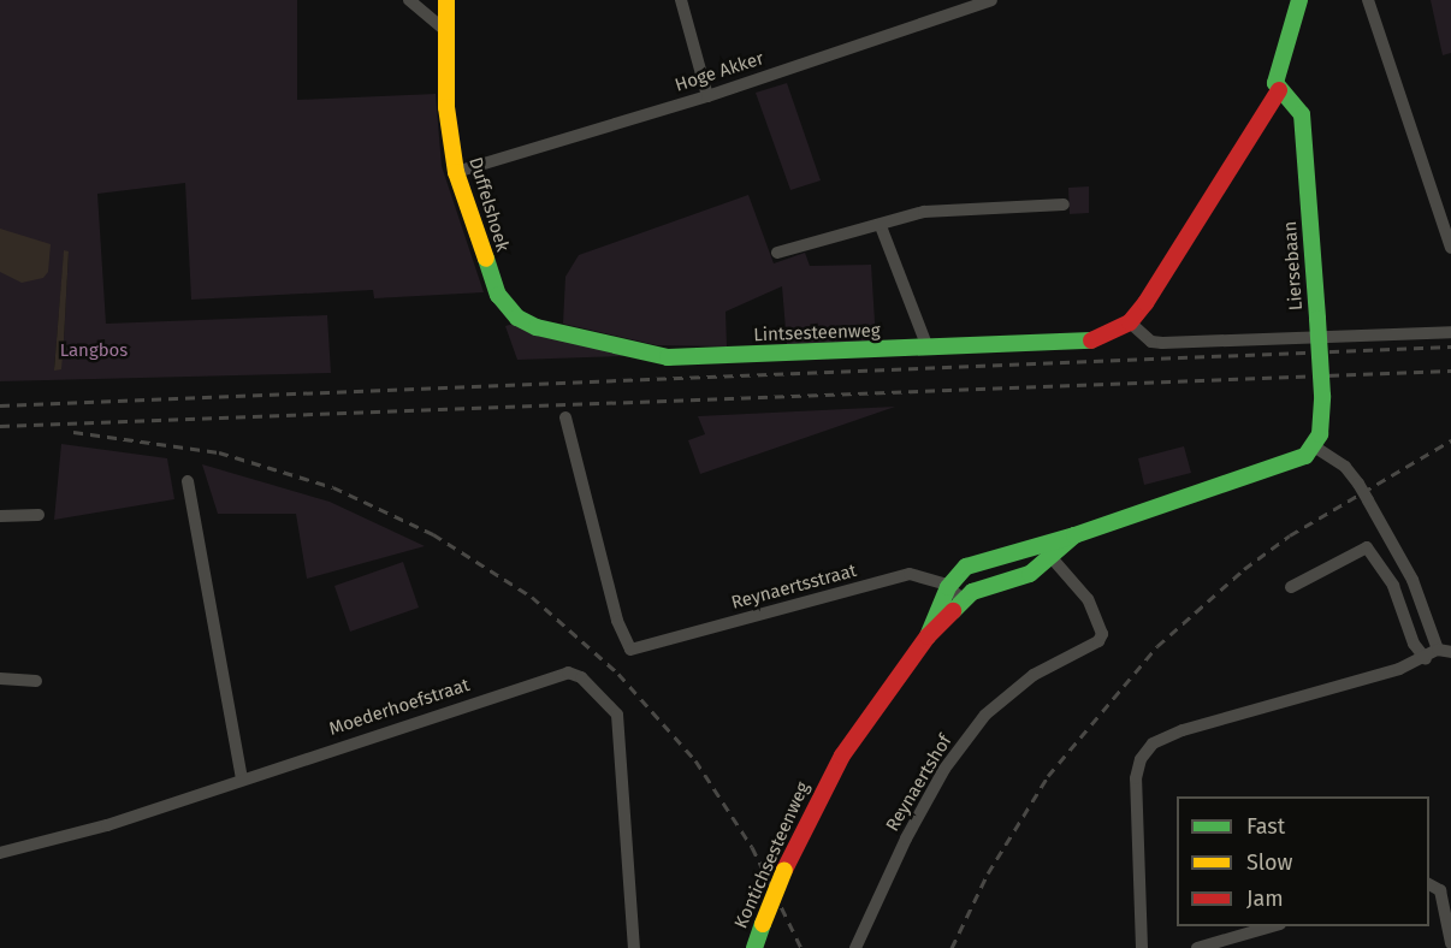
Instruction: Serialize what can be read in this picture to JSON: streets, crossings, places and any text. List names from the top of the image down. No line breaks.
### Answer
{"streets":{"street":["Hoge Akker","Duffelshoek","Liersebaan","Lintsesteenweg","Reynaertsstraat","Moederhoefstraat","Reynaertshof","Kontichsesteenweg"]},"crossings":[["Hoge Akker","Duffelshoek"],["Duffelshoek","Lintsesteenweg"],["Liersebaan","Kontichsesteenweg"],["Reynaertsstraat","Kontichsesteenweg"],["Reynaertshof","Kontichsesteenweg"]],"parks":["Langbos"],"legend":["Fast","Slow","Jam"]}
